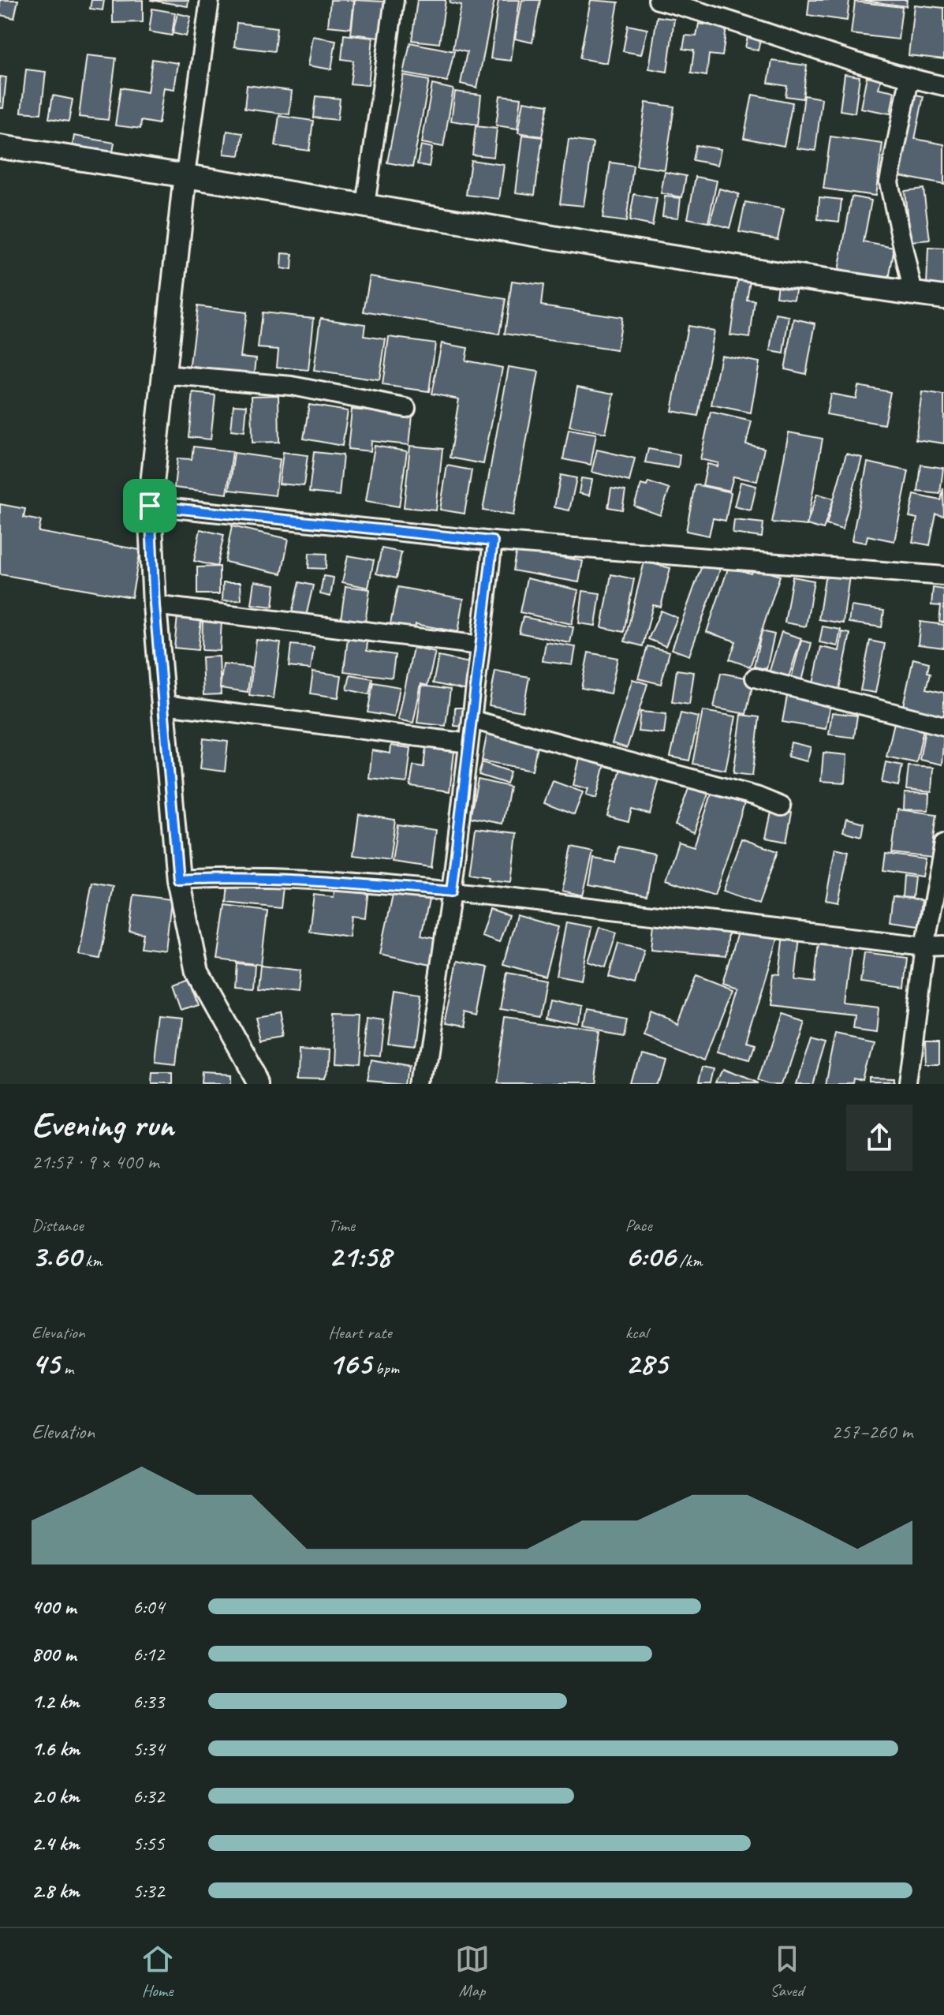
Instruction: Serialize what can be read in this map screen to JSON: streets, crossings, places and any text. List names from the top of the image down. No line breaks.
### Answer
{"page":{"heading":["Evening run","21:57 · 9 × 400 m"],"stats":[["Distance","3.60 km"],["Time","21:58"],["Pace","6:06 /km"],["Elevation","45 m"],["Heart rate","165 bpm"],["kcal","285"]],"chart":["Elevation","257–260 m"],"list":[{"name":"400 m","note":"6:04"},{"name":"800 m","note":"6:12"},{"name":"1.2 km","note":"6:33"},{"name":"1.6 km","note":"5:34"},{"name":"2.0 km","note":"6:32"},{"name":"2.4 km","note":"5:55"},{"name":"2.8 km","note":"5:32"}],"tabs":["Home","Map","Saved"]}}
